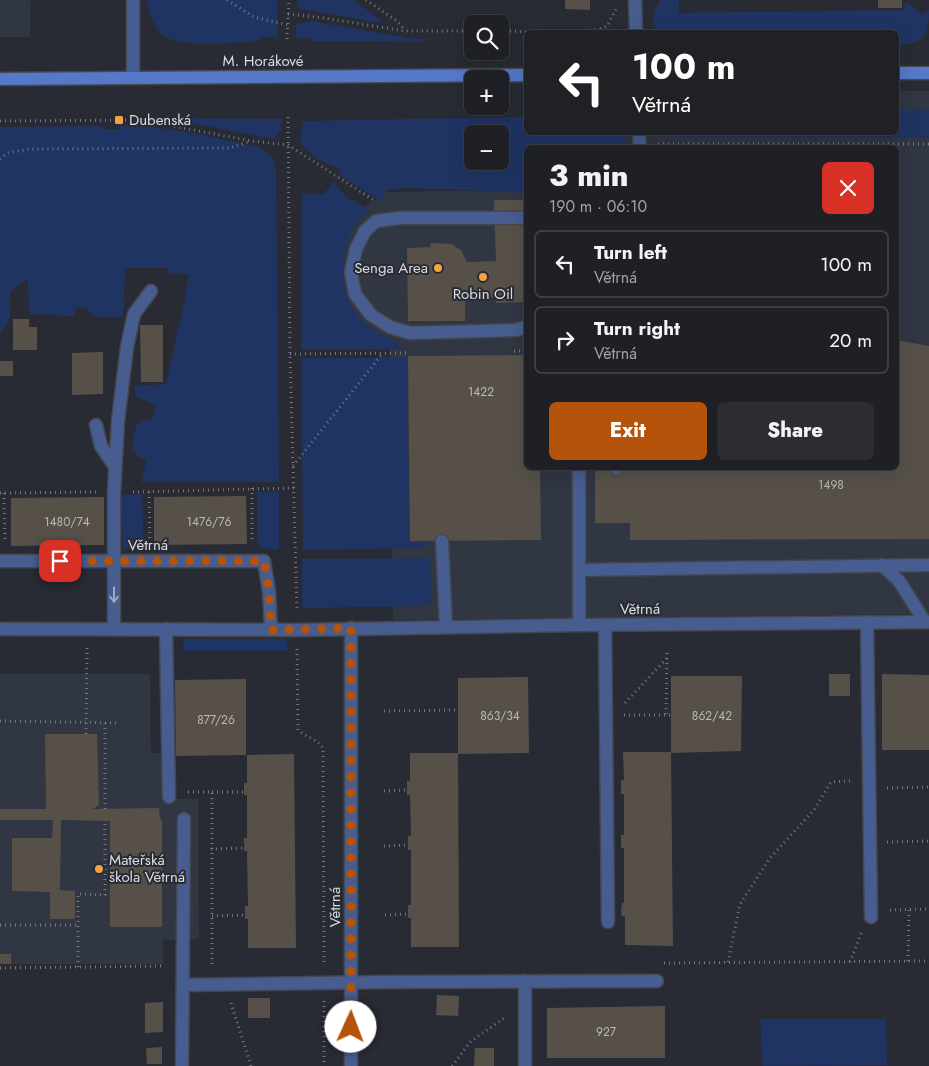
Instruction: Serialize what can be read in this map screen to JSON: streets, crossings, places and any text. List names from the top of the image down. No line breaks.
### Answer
{"streets":{"street":["M. Horákové","Větrná"]},"places":{"transit":["Dubenská"],"other":["Senga Area","Robin Oil","Mateřská škola Větrná"]},"house_numbers":["1422","1498","1480/74","1476/76","863/34","862/42","877/26","927"],"page":{"map_buttons":["+","−"],"turn":["100 m","Větrná"],"heading":["3 min","190 m · 06:10"],"list":[{"name":"Turn left","note":"Větrná","value":"100 m"},{"name":"Turn right","note":"Větrná","value":"20 m"}],"buttons":["Exit","Share"]}}
